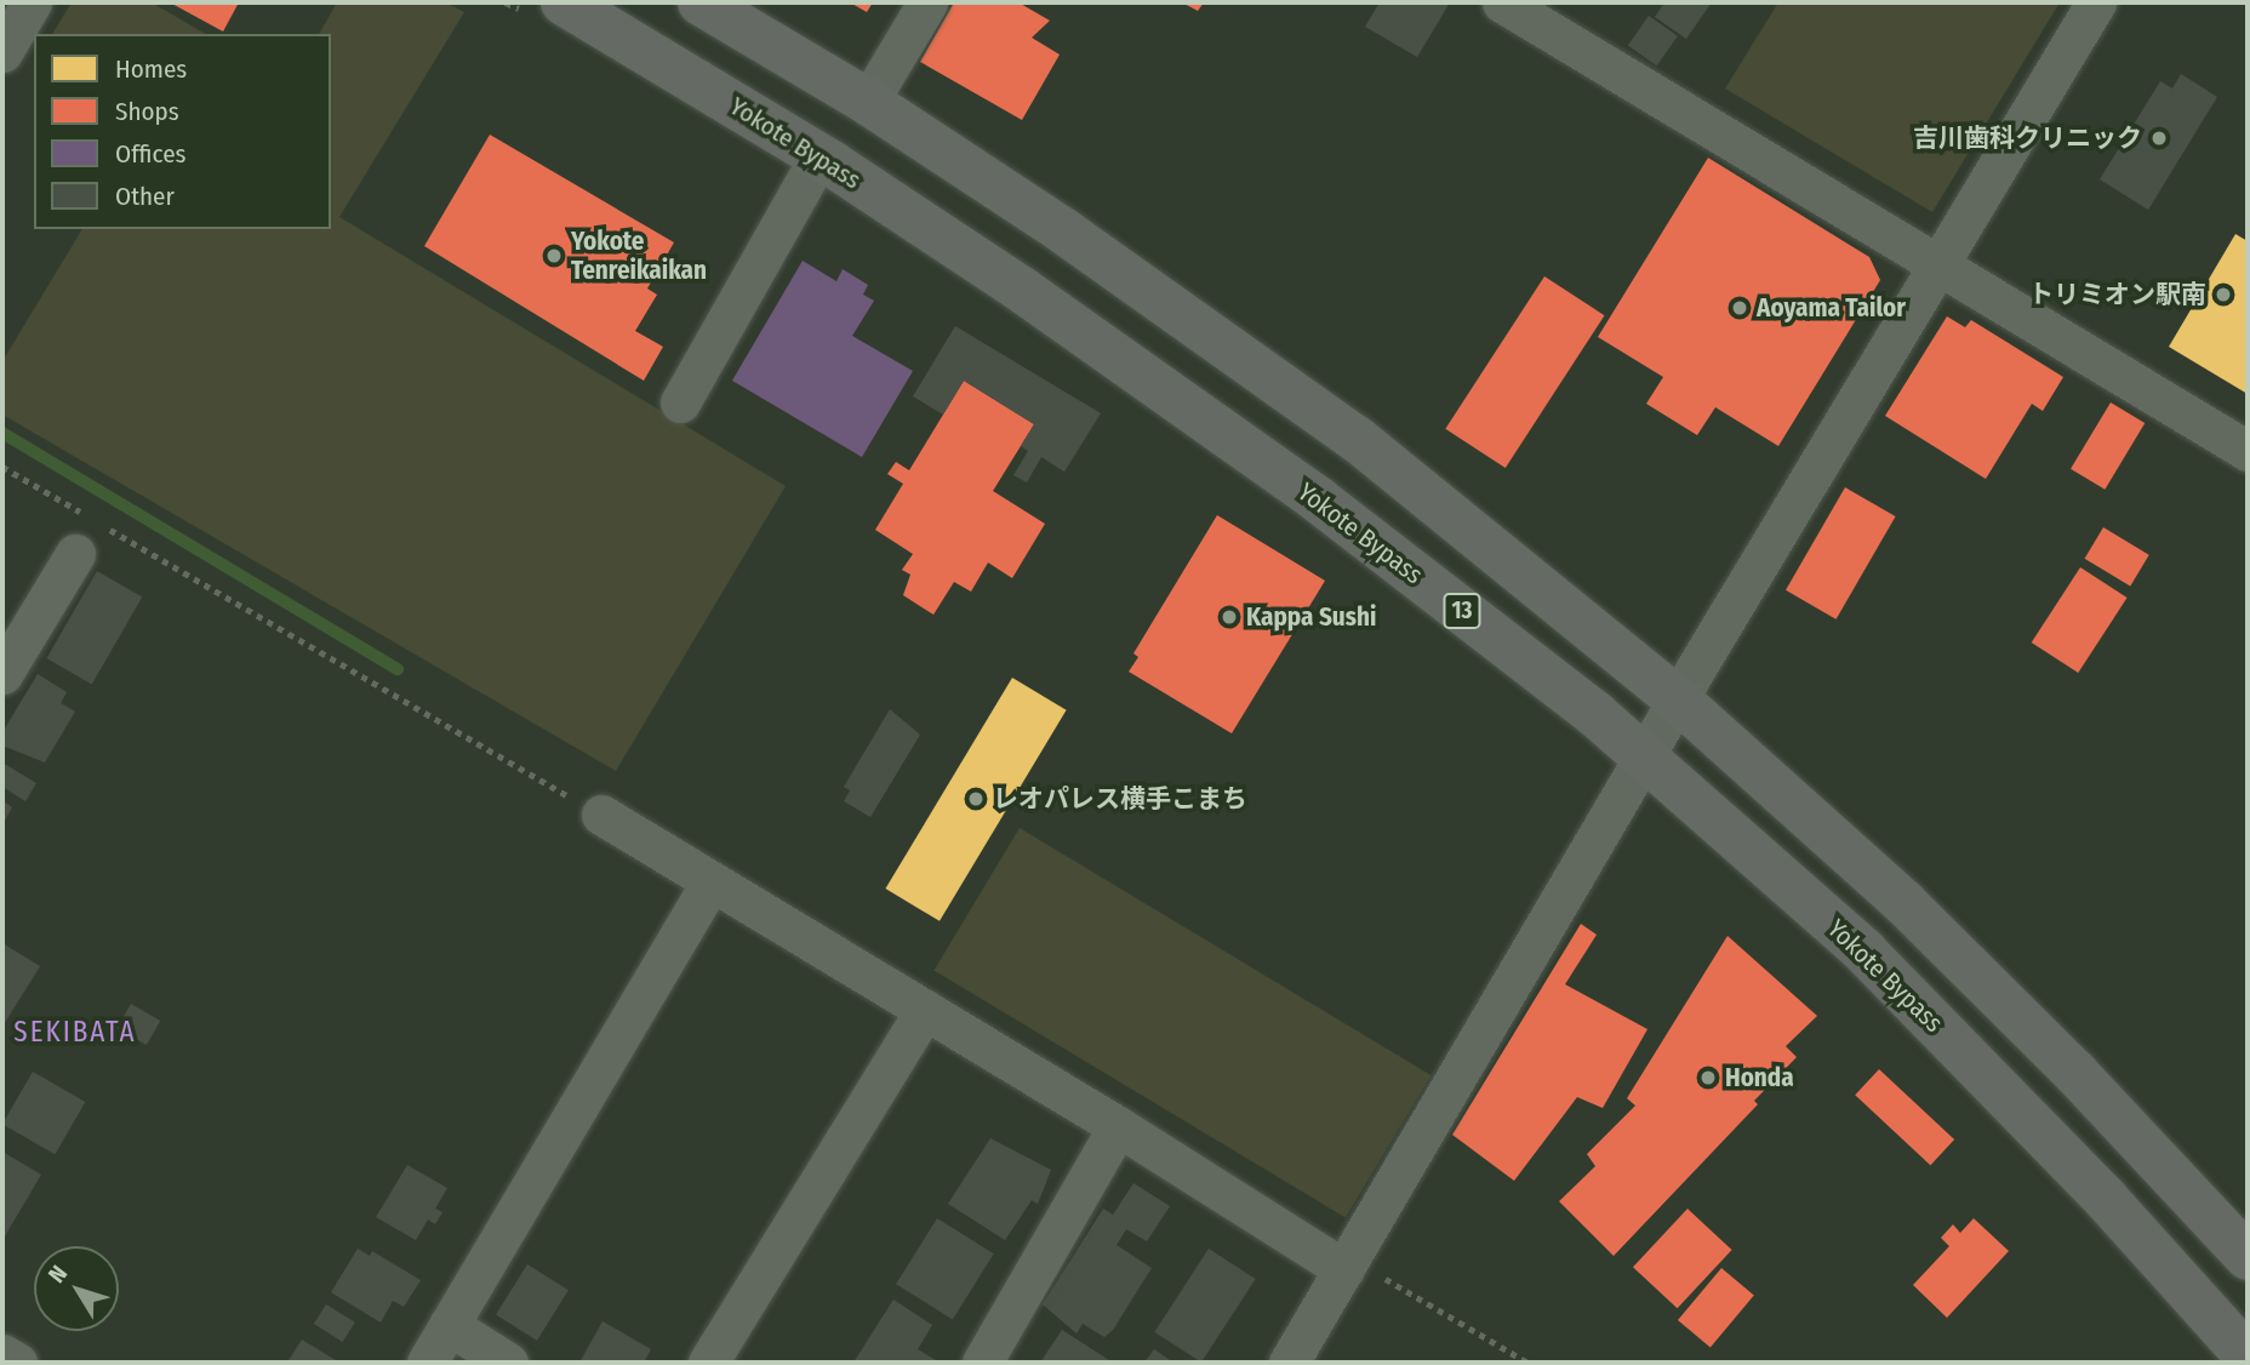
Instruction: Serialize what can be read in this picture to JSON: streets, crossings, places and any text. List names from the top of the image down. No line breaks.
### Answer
{"streets":{"highway":["Yokote Bypass","13"]},"districts":["SEKIBATA"],"places":["吉川歯科クリニック","Yokote Tenreikaikan","トリミオン駅南","Aoyama Tailor","Kappa Sushi","レオパレス横手こまち","Honda"],"legend":["Homes","Shops","Offices","Other"],"north":"top left"}
